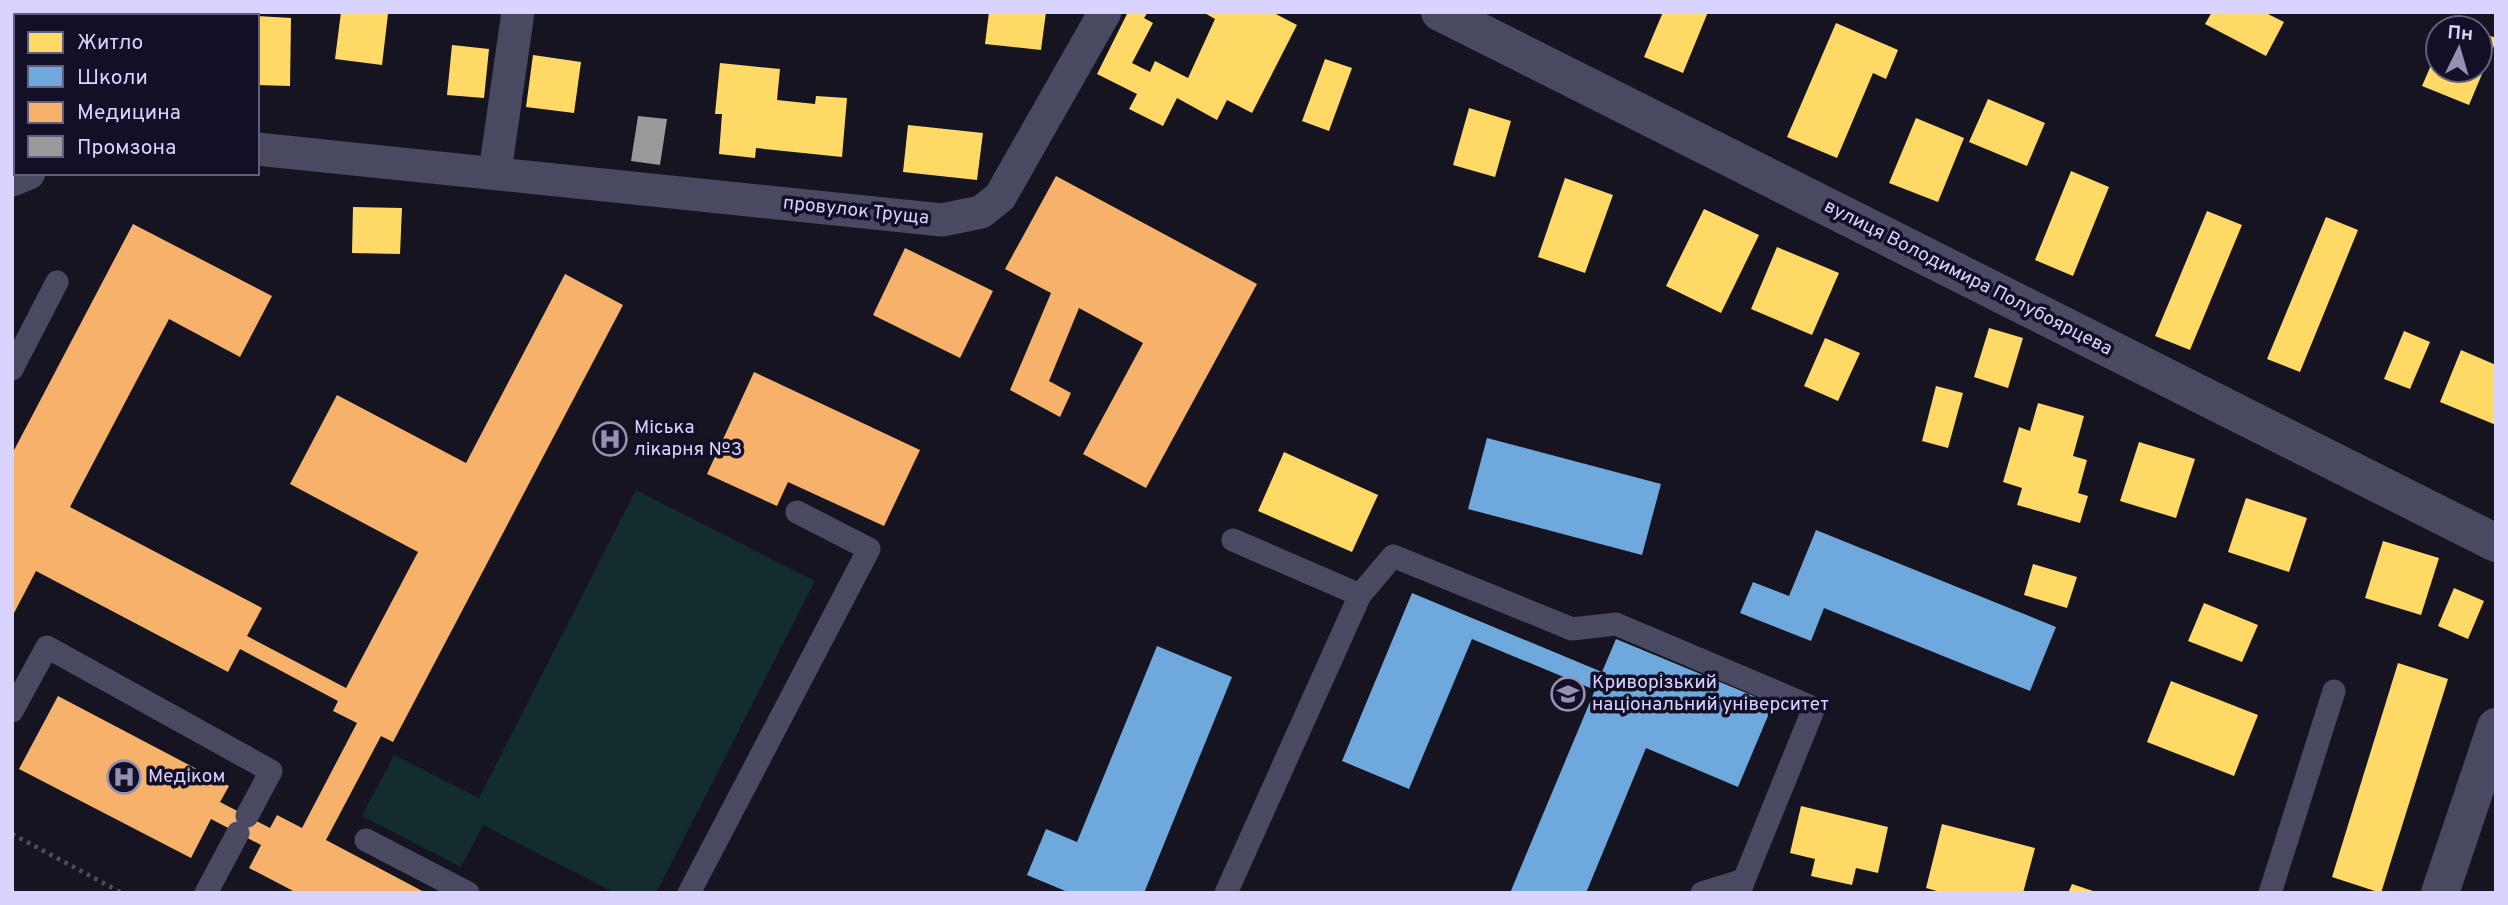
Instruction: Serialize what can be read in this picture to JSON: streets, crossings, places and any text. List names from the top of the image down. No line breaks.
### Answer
{"streets":{"street":["провулок Труща","вулиця Володимира Полубоярцева"]},"places":{"hospital":["Міська лікарня №3","Медіком"],"school or university":["Криворізький національний університет"]},"legend":["Житло","Школи","Медицина","Промзона"],"north":"top"}
